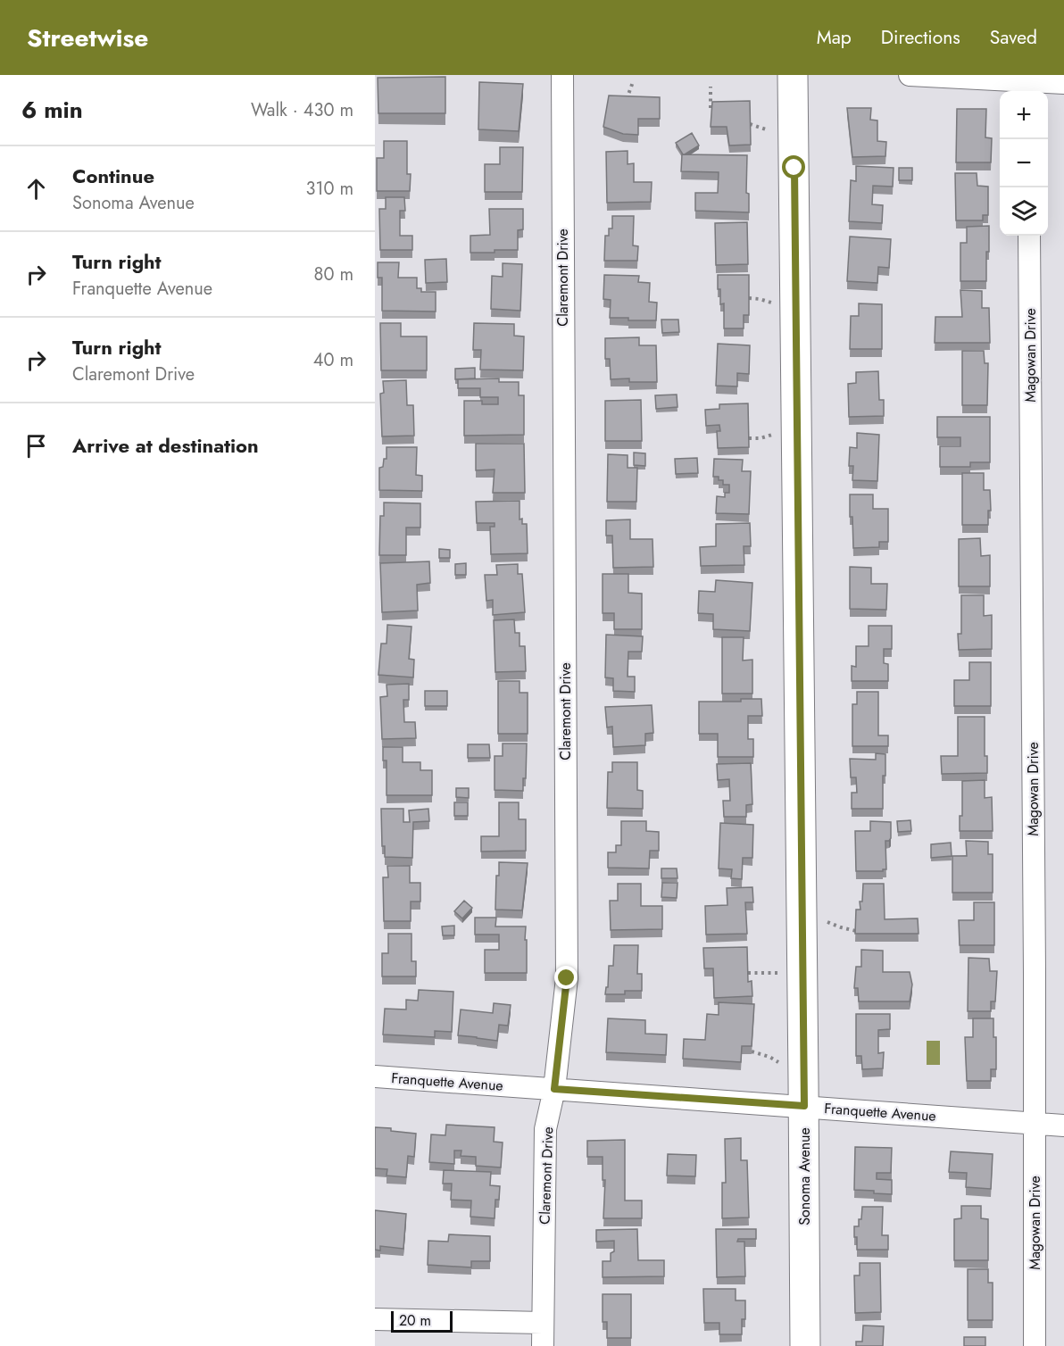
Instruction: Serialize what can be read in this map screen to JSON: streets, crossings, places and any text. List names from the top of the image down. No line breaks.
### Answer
{"streets":{"street":["Claremont Drive","Magowan Drive","Franquette Avenue","Sonoma Avenue"]},"crossings":[["Claremont Drive","Franquette Avenue"],["Magowan Drive","Franquette Avenue"],["Franquette Avenue","Sonoma Avenue"]],"scale_bar":"20 m","page":{"header":"Streetwise","nav":["Map","Directions","Saved"],"heading":["6 min","Walk · 430 m"],"map_buttons":["+","−"],"list":[["Continue","Sonoma Avenue","310 m"],["Turn right","Franquette Avenue","80 m"],["Turn right","Claremont Drive","40 m"],"Arrive at destination"],"scale":"20 m"}}
